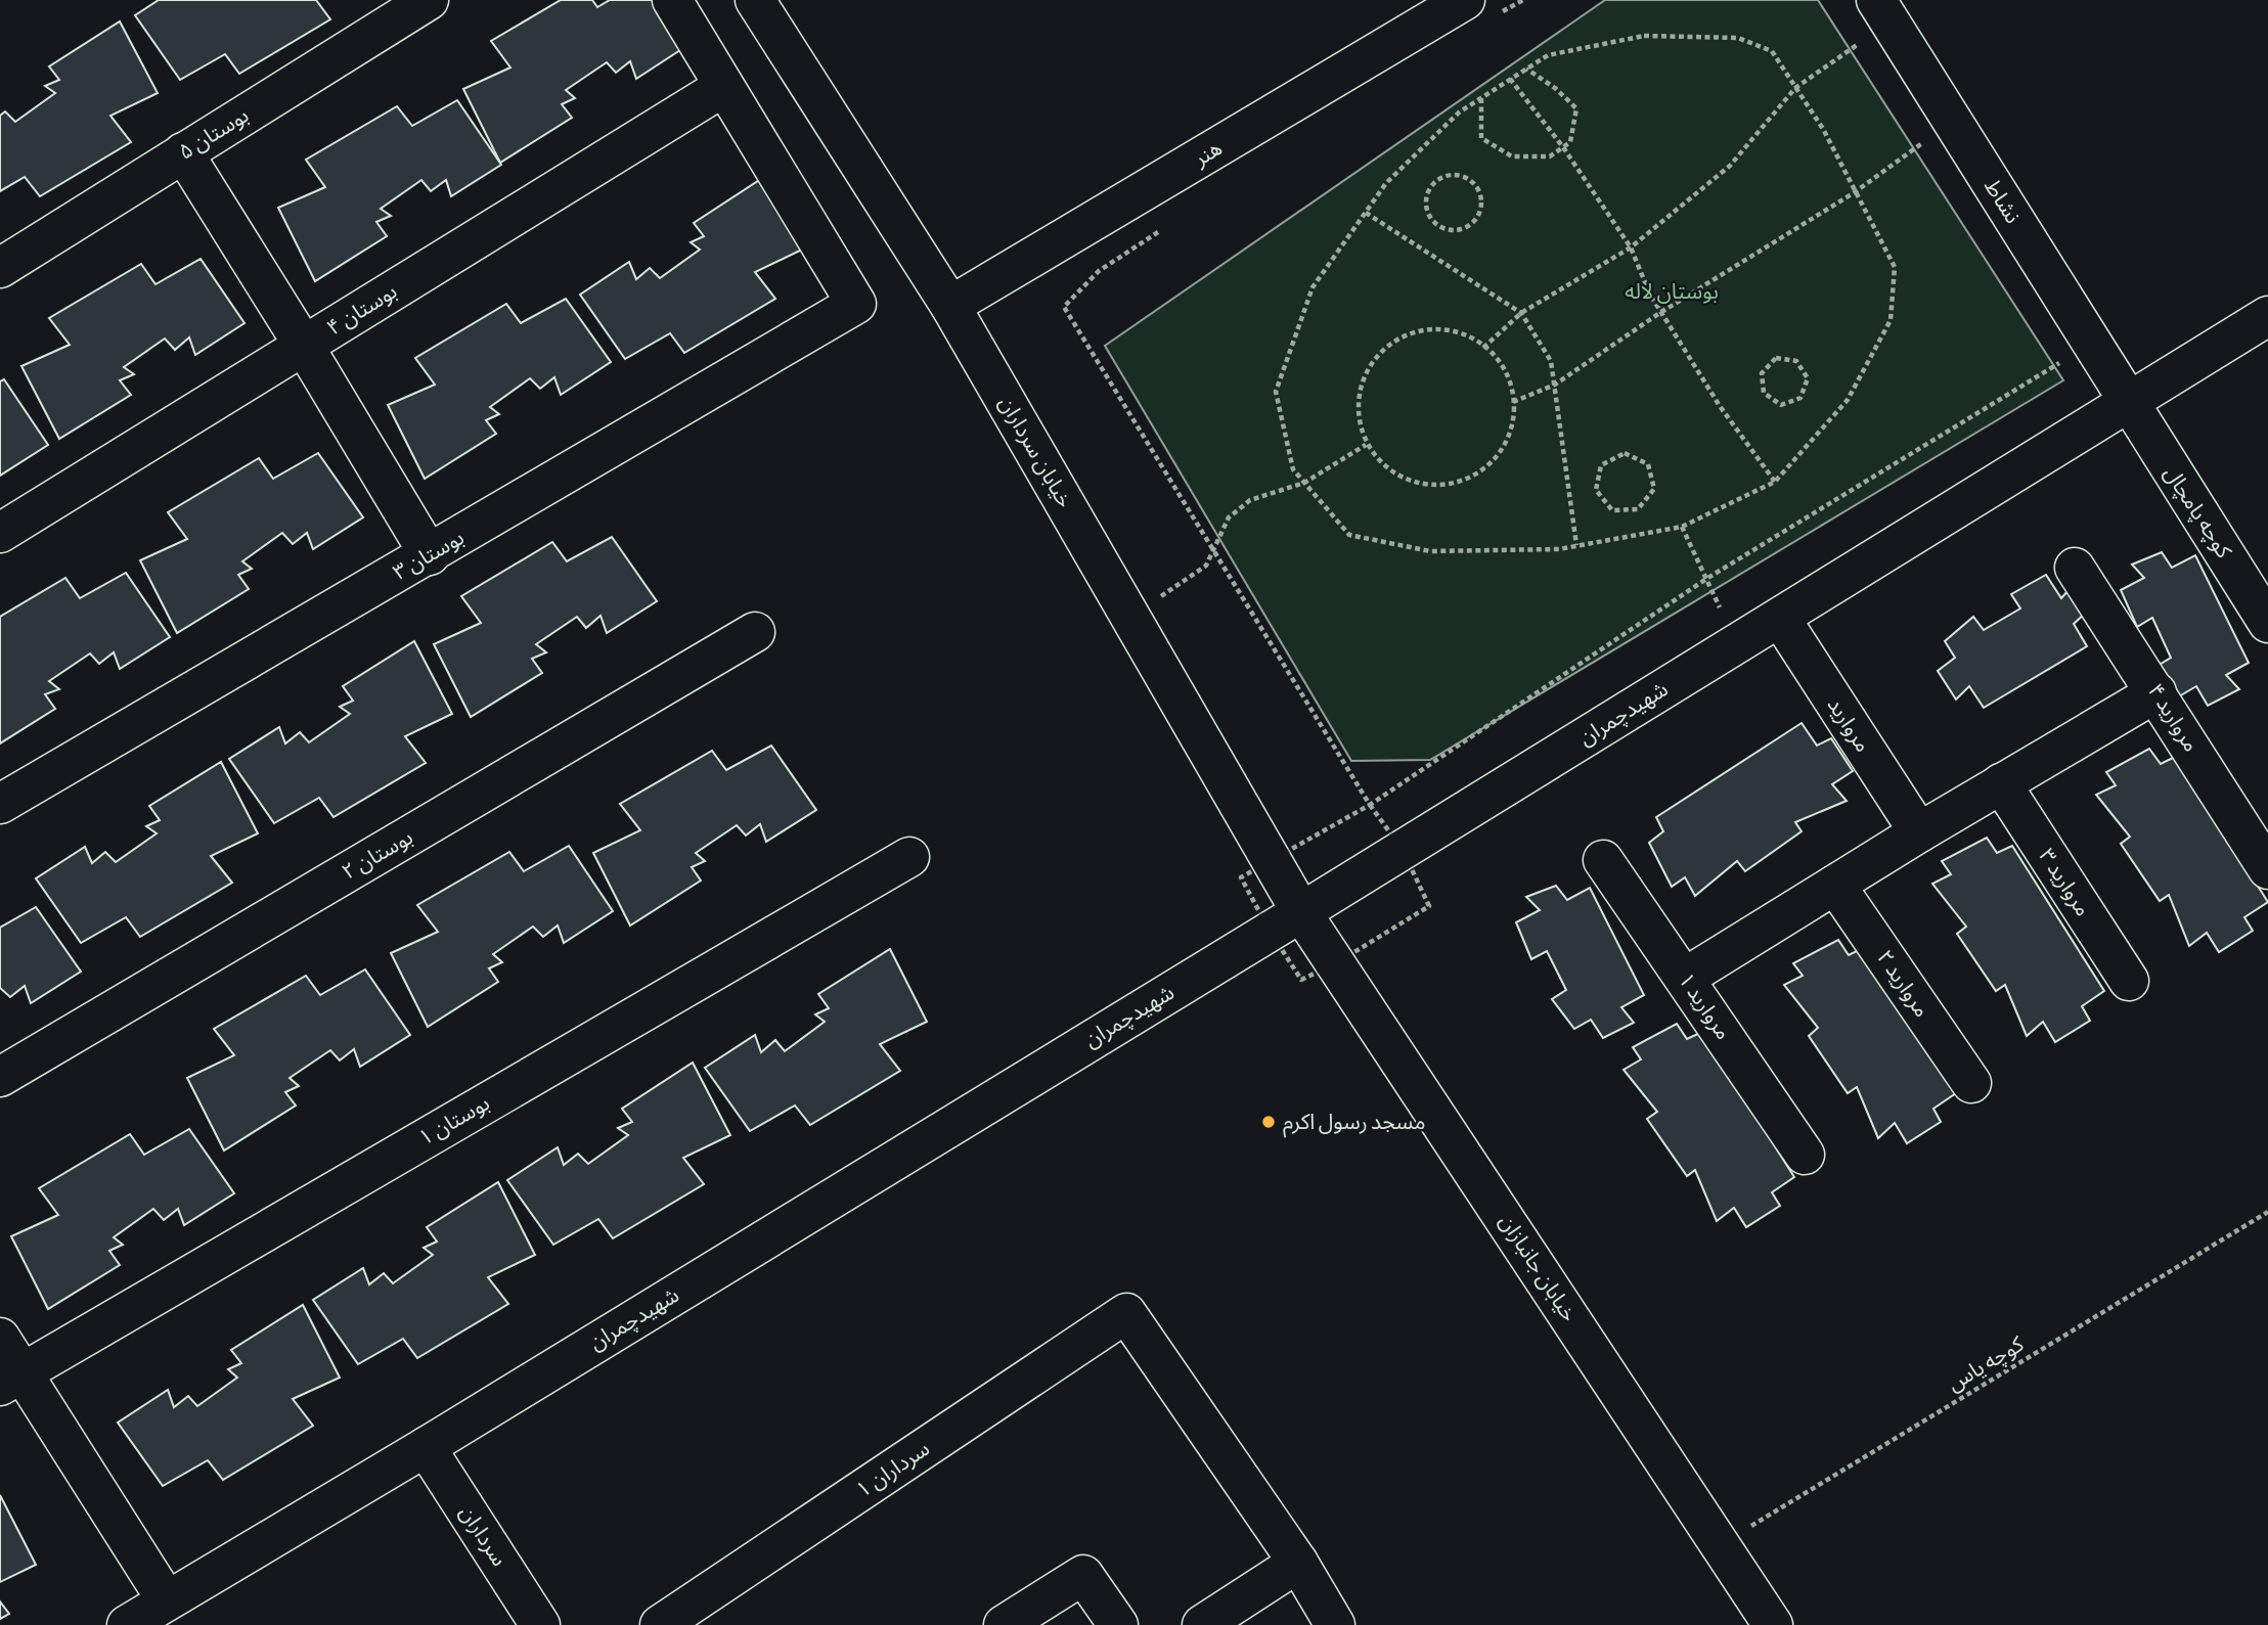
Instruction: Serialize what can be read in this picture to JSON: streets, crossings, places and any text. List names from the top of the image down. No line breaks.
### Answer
{"streets":{"street":["بوستان ۵","هنر","نشاط","بوستان ۴","خیابان سرداران","کوچه پامچال","بوستان ۳","شهیدچمران","مروارید ۴","مروارید","بوستان ۲","مروارید ۳","مروارید ۲","مروارید ۱","بوستان ۱","خیابان جانبازان","سرداران ۱","سرداران"],"path":["کوچه یاس"]},"crossings":[["هنر","خیابان سرداران"],["نشاط","کوچه پامچال"],["نشاط","شهیدچمران"],["بوستان ۴","بوستان ۳"],["خیابان سرداران","شهیدچمران"],["خیابان سرداران","خیابان جانبازان"],["کوچه پامچال","شهیدچمران"],["شهیدچمران","مروارید"],["شهیدچمران","خیابان جانبازان"],["شهیدچمران","سرداران"],["خیابان جانبازان","کوچه یاس"]],"parks":["بوستان لاله"],"places":["مسجد رسول اکرم"]}
